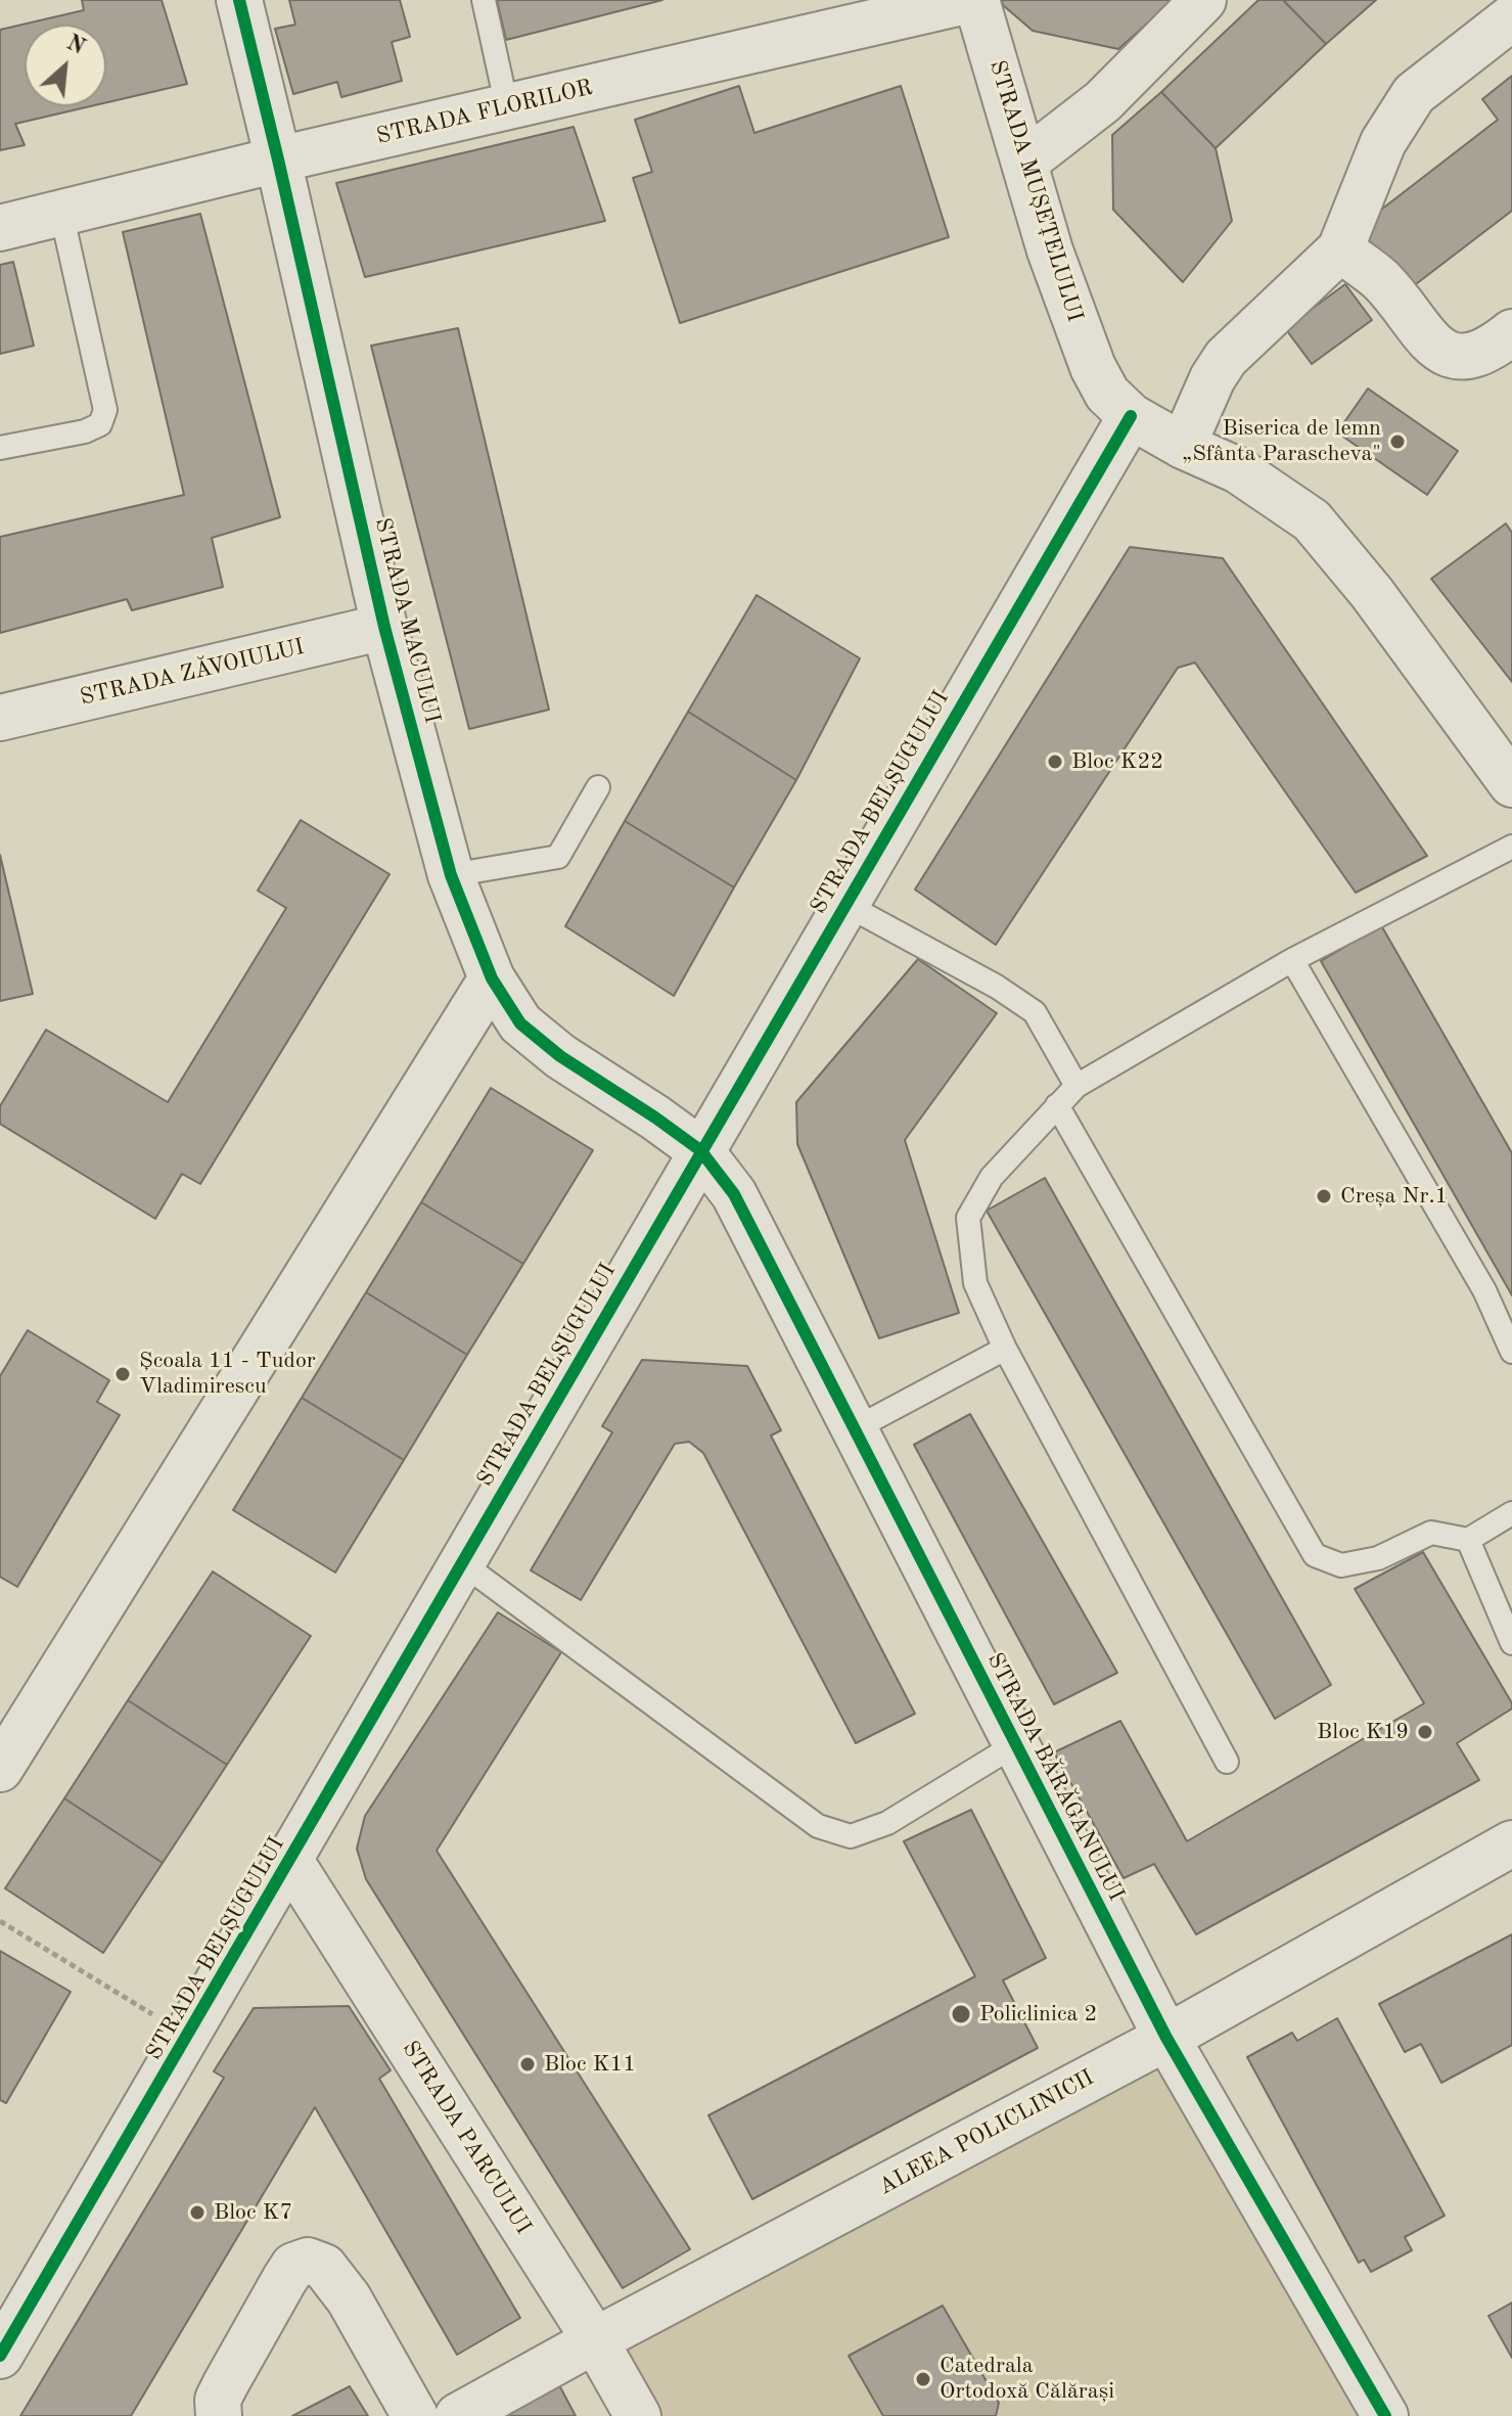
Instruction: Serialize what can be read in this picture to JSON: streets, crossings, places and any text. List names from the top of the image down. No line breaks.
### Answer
{"streets":{"street":["STRADA FLORILOR","STRADA MUȘEȚELULUI","STRADA MACULUI","STRADA ZĂVOIULUI","STRADA BELȘUGULUI","STRADA BĂRĂGANULUI","ALEEA POLICLINICII","STRADA PARCULUI"]},"crossings":[["STRADA FLORILOR","STRADA MUȘEȚELULUI"],["STRADA FLORILOR","STRADA MACULUI"],["STRADA MUȘEȚELULUI","STRADA BELȘUGULUI"],["STRADA MACULUI","STRADA ZĂVOIULUI"],["STRADA MACULUI","STRADA BELȘUGULUI"],["STRADA MACULUI","STRADA BĂRĂGANULUI"],["STRADA BELȘUGULUI","STRADA BĂRĂGANULUI"],["STRADA BELȘUGULUI","STRADA PARCULUI"],["STRADA BĂRĂGANULUI","ALEEA POLICLINICII"],["ALEEA POLICLINICII","STRADA PARCULUI"]],"places":["Biserica de lemn „Sfânta Parascheva\"","Bloc K22","Creșa Nr.1","Școala 11 - Tudor Vladimirescu","Bloc K19","Policlinica 2","Bloc K11","Bloc K7","Catedrala Ortodoxă Călărași"],"north":"top right"}
